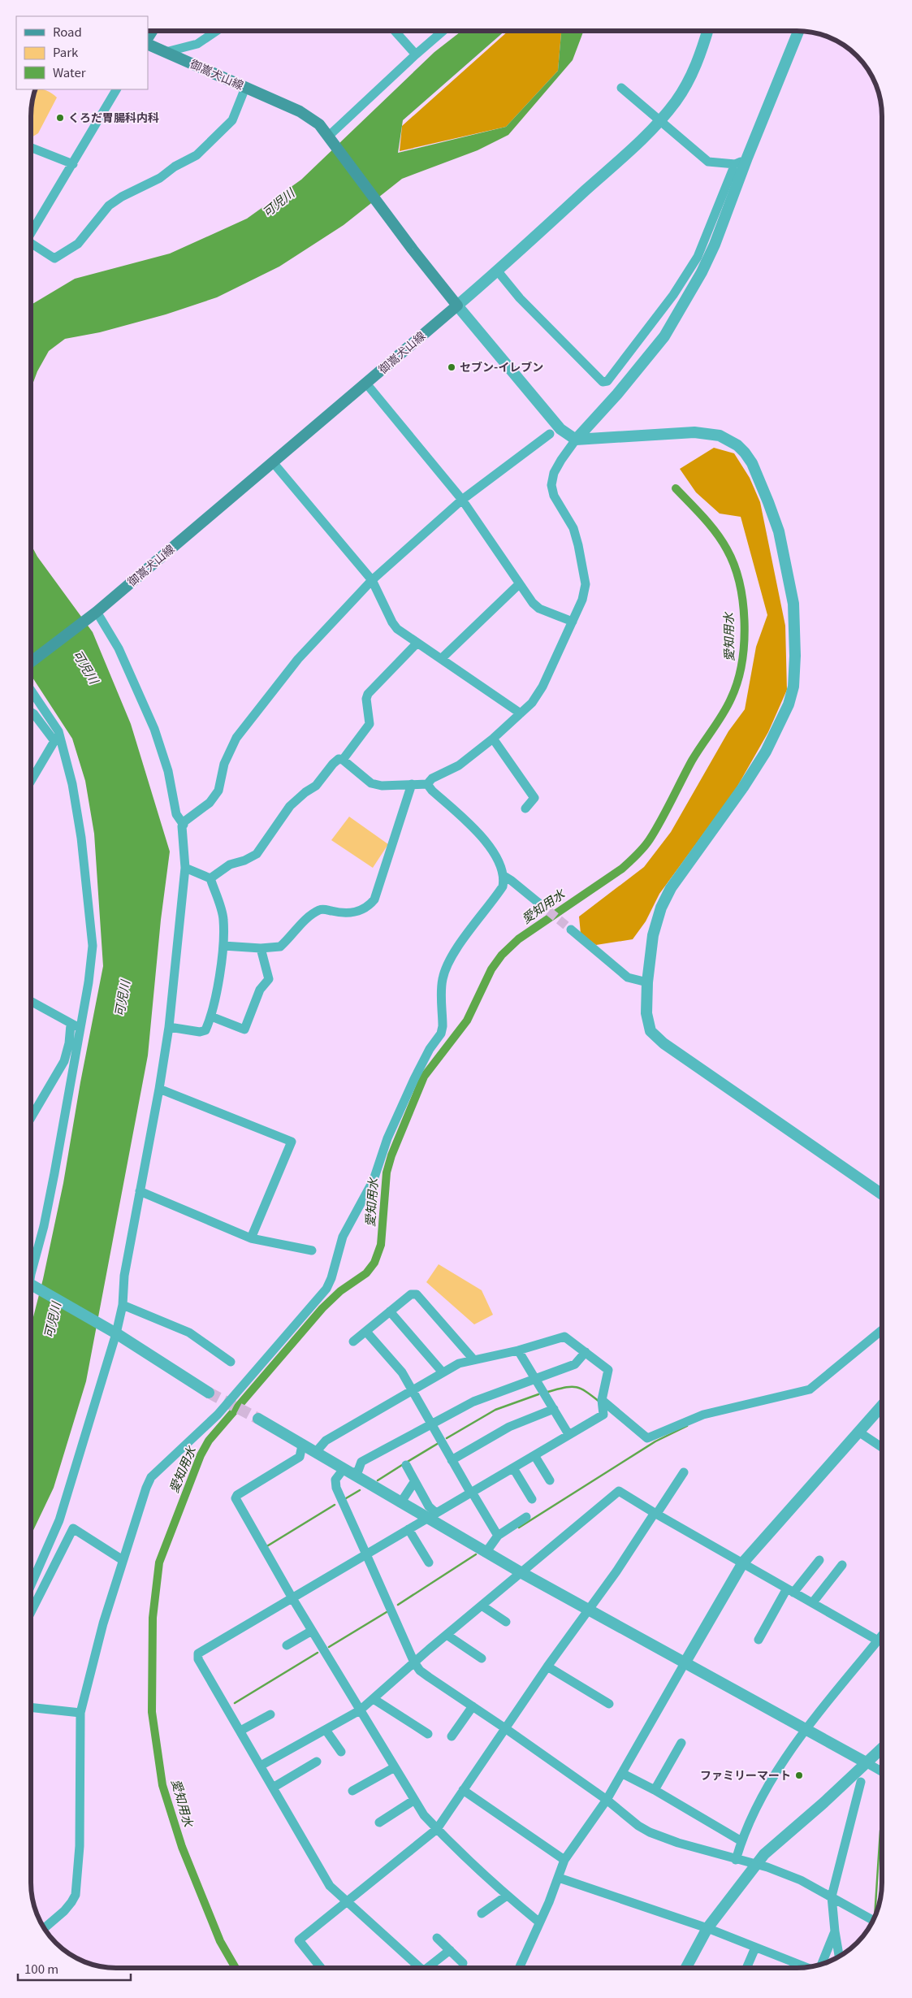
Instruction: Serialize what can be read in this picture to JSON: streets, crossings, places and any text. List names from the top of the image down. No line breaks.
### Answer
{"streets":{"main road":["御嵩犬山線"]},"water":["可児川","愛知用水"],"places":["くろだ胃腸科内科","セブン-イレブン","ファミリーマート"],"legend":["Road","Park","Water"],"scale_bar":"100 m"}
